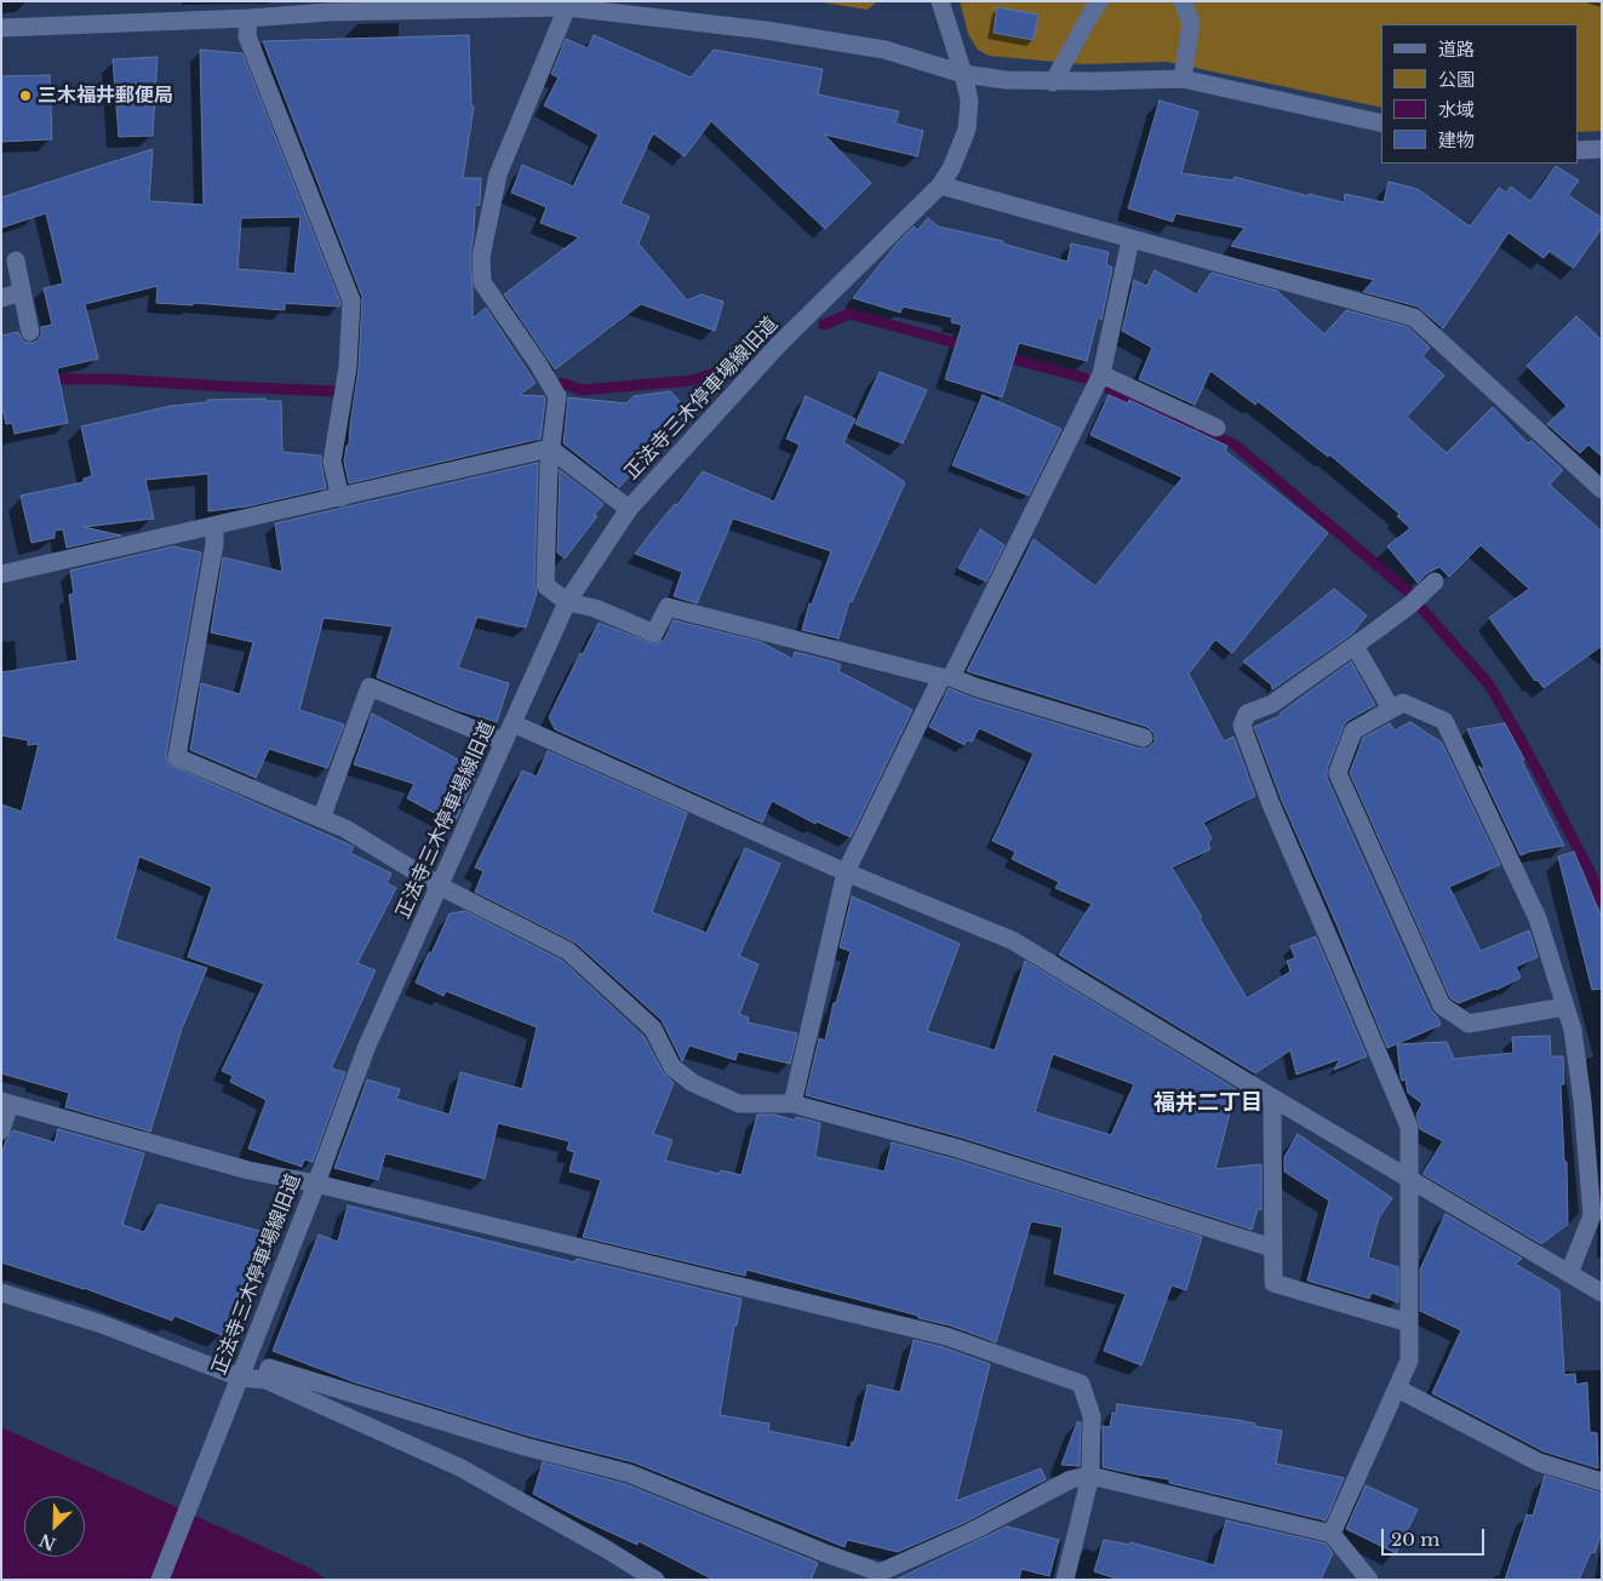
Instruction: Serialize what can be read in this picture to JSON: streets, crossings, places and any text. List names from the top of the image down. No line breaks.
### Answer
{"streets":{"street":["正法寺三木停車場線旧道"]},"districts":["福井二丁目"],"places":["三木福井郵便局"],"legend":["道路","公園","水域","建物"],"scale_bar":"20 m","north":"bottom left"}
